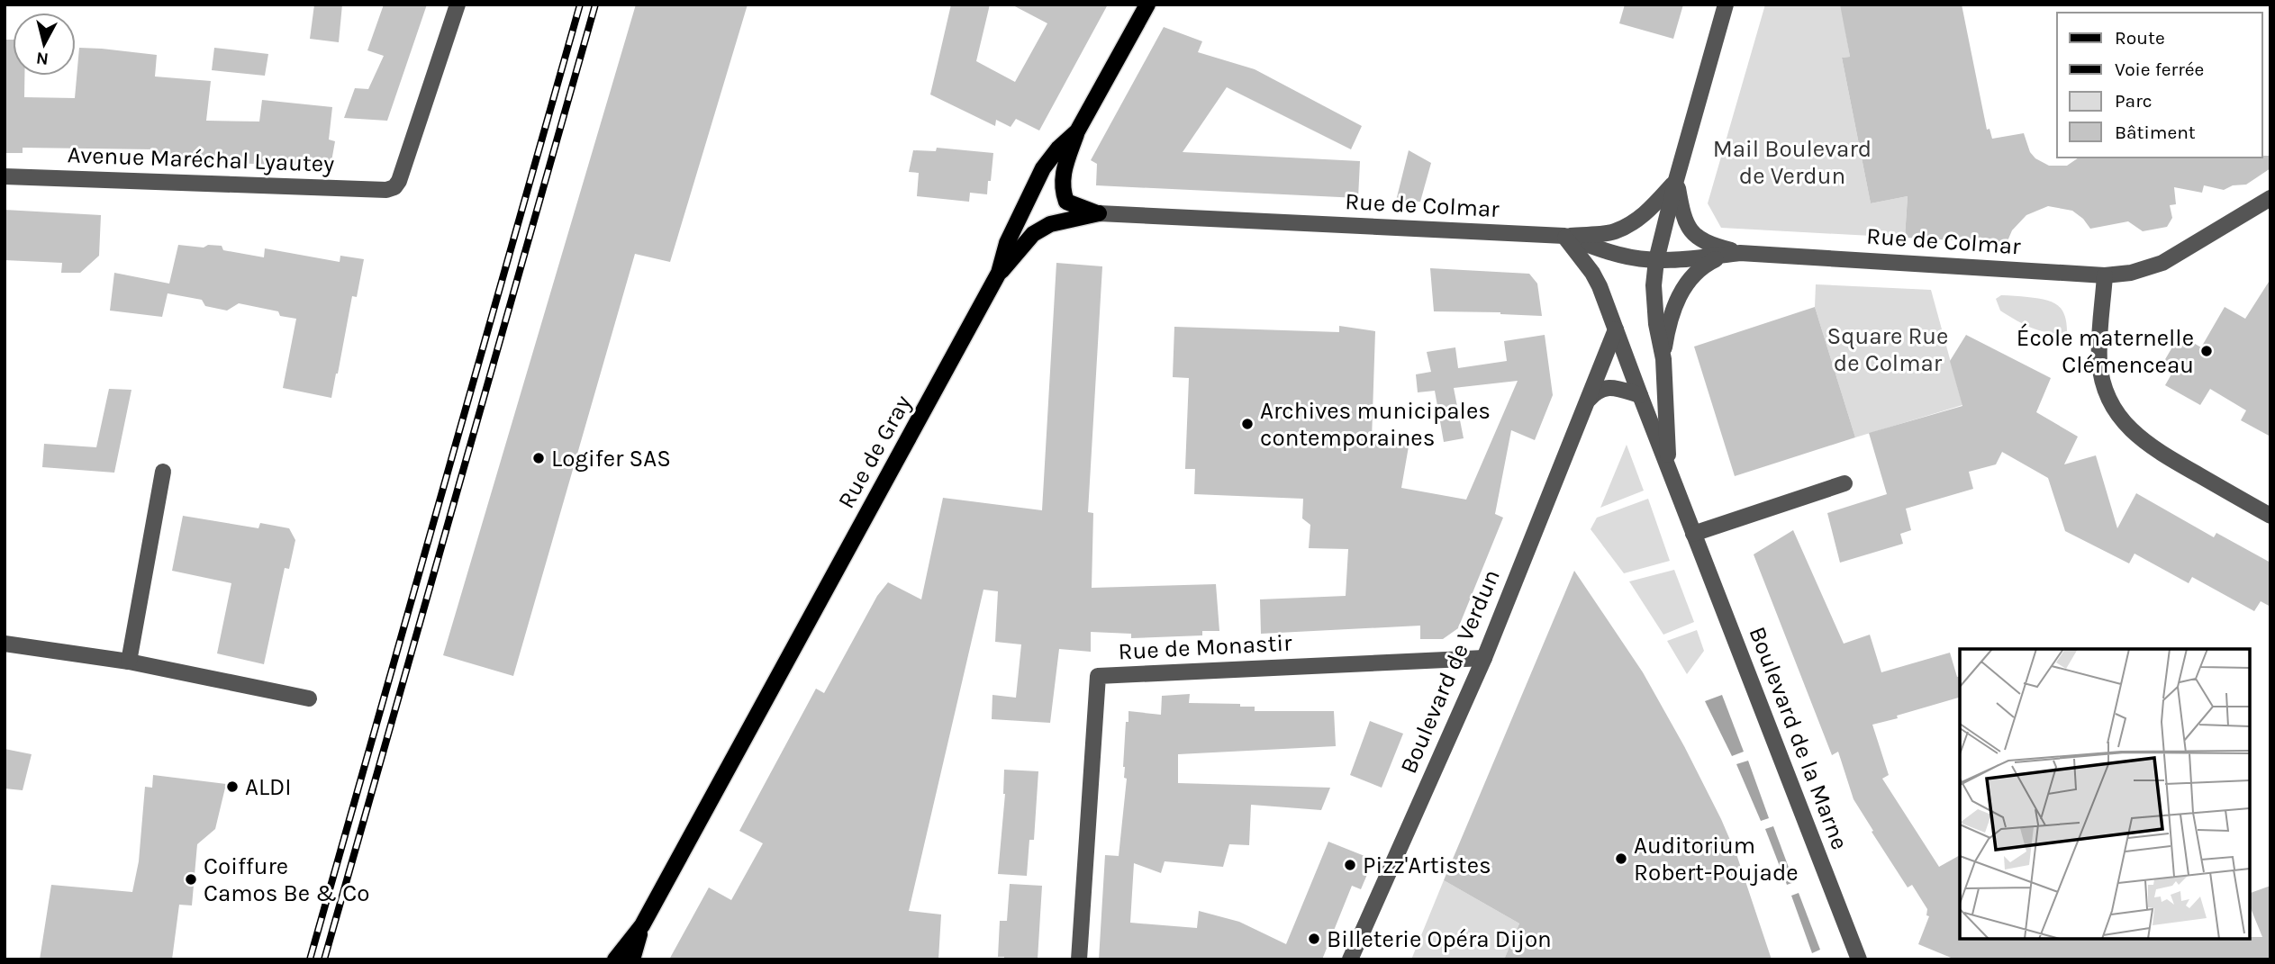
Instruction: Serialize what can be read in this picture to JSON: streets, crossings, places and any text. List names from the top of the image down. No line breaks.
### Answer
{"streets":{"main road":["Rue de Colmar","Rue de Gray"],"street":["Avenue Maréchal Lyautey","Rue de Monastir","Boulevard de Verdun","Boulevard de la Marne"]},"crossings":[["Rue de Colmar","Rue de Gray"],["Rue de Colmar","Boulevard de la Marne"],["Rue de Monastir","Boulevard de Verdun"],["Boulevard de Verdun","Boulevard de la Marne"]],"parks":["Mail Boulevard de Verdun","Square Rue de Colmar"],"places":["École maternelle Clémenceau","Archives municipales contemporaines","Logifer SAS","ALDI","Auditorium Robert-Poujade","Pizz'Artistes","Coiffure Camos Be & Co","Billeterie Opéra Dijon"],"legend":["Route","Voie ferrée","Parc","Bâtiment"],"north":"bottom"}
